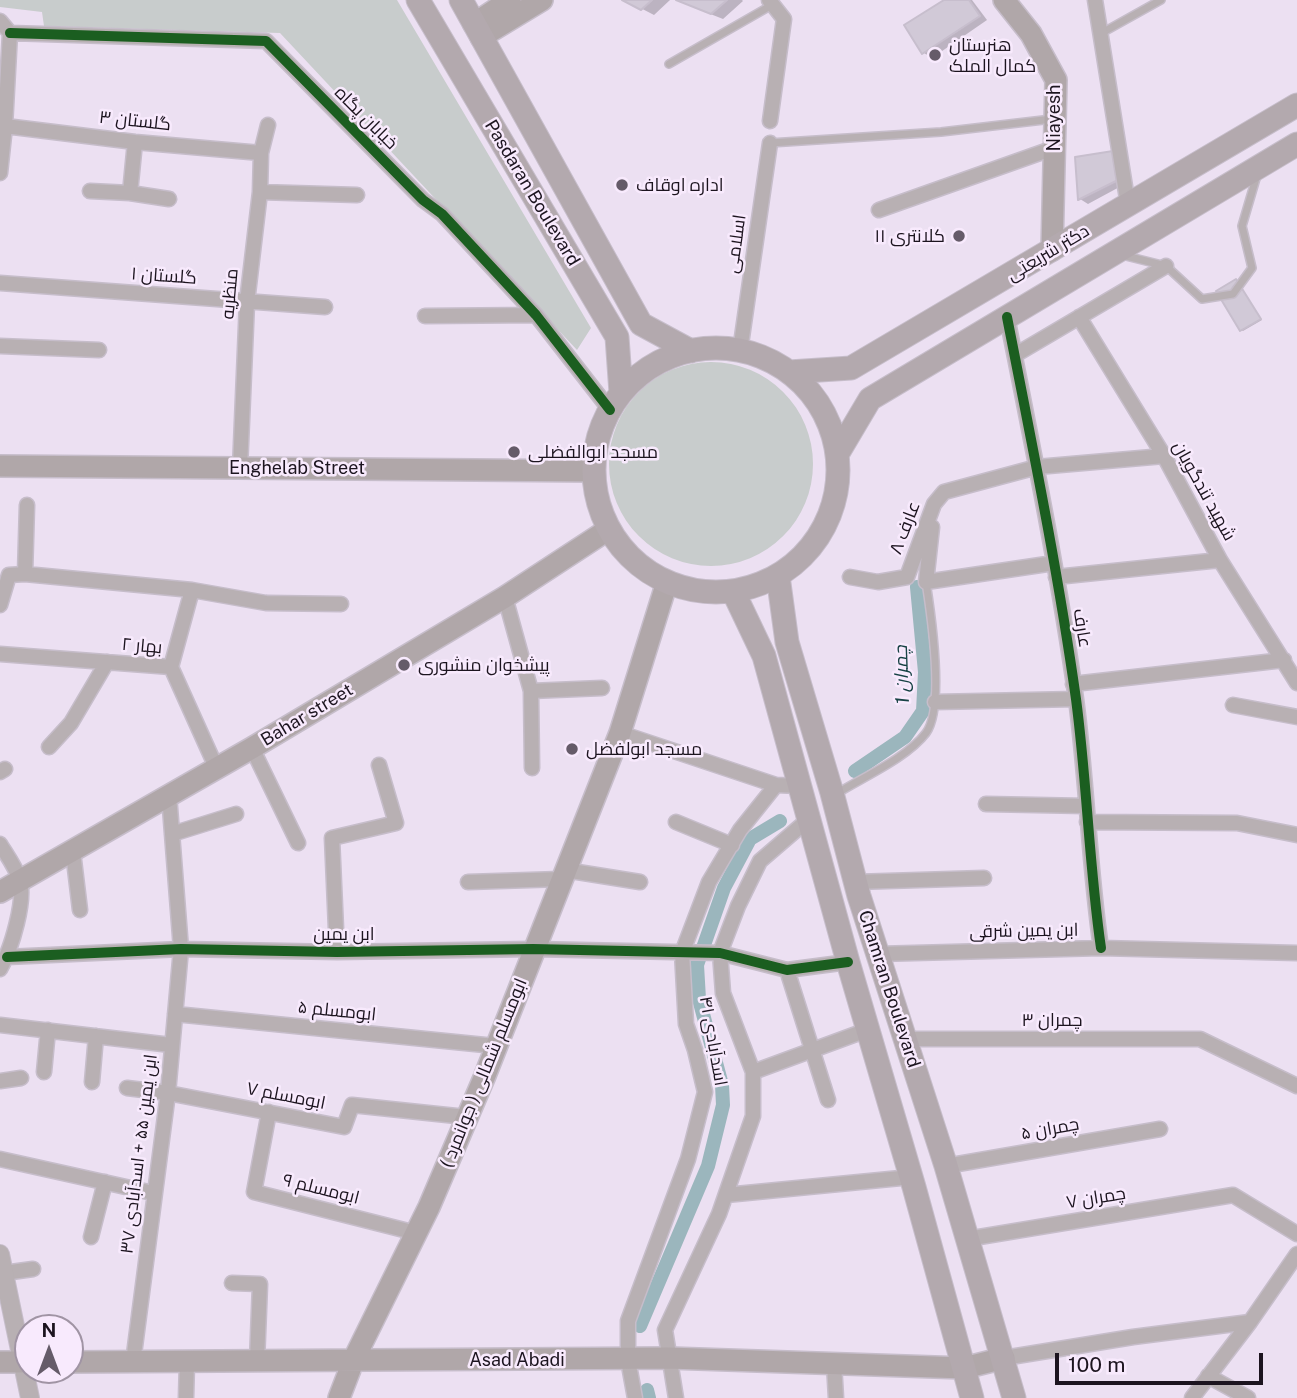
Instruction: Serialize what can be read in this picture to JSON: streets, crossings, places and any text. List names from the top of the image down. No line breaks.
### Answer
{"streets":{"main road":["Niayesh","Pasdaran Boulevard","دکتر شریعتی","Enghelab Street","Bahar street","Chamran Boulevard","ابومسلم شمالی ( جوانمرد )","Asad Abadi"],"street":["خیابان پگاه","گلستان ۳","اسلامی","گلستان ۱","منظریه","شهید تندگویان","عارف ۸","عارف","بهار ۲","ابن یمین شرقی","ابن یمین","ابومسلم ۵","چمران ۳","اسدآبادی ۴۱","ابومسلم ۷","چمران ۵","ابن یمین ۵۵ + اسدآبادی ۳۷","ابومسلم ۹","چمران ۷"]},"crossings":[["خیابان پگاه","Pasdaran Boulevard"],["خیابان پگاه","اسلامی"],["خیابان پگاه","دکتر شریعتی"],["خیابان پگاه","Enghelab Street"],["خیابان پگاه","Bahar street"],["خیابان پگاه","Chamran Boulevard"],["خیابان پگاه","ابومسلم شمالی ( جوانمرد )"],["Niayesh","دکتر شریعتی"],["گلستان ۳","منظریه"],["Pasdaran Boulevard","اسلامی"],["Pasdaran Boulevard","دکتر شریعتی"],["Pasdaran Boulevard","Enghelab Street"],["Pasdaran Boulevard","Bahar street"],["Pasdaran Boulevard","Chamran Boulevard"],["Pasdaran Boulevard","ابومسلم شمالی ( جوانمرد )"],["اسلامی","دکتر شریعتی"],["اسلامی","Enghelab Street"],["اسلامی","Bahar street"],["اسلامی","Chamran Boulevard"],["اسلامی","ابومسلم شمالی ( جوانمرد )"],["دکتر شریعتی","Enghelab Street"],["دکتر شریعتی","عارف"],["دکتر شریعتی","Bahar street"],["دکتر شریعتی","Chamran Boulevard"],["دکتر شریعتی","ابومسلم شمالی ( جوانمرد )"],["گلستان ۱","منظریه"],["منظریه","Enghelab Street"],["Enghelab Street","Bahar street"],["Enghelab Street","Chamran Boulevard"],["Enghelab Street","ابومسلم شمالی ( جوانمرد )"],["شهید تندگویان","عارف ۸"],["عارف ۸","عارف"],["عارف","ابن یمین شرقی"],["بهار ۲","Bahar street"],["Bahar street","Chamran Boulevard"],["Bahar street","ابومسلم شمالی ( جوانمرد )"],["Bahar street","ابن یمین ۵۵ + اسدآبادی ۳۷"],["ابن یمین شرقی","Chamran Boulevard"],["ابن یمین","اسدآبادی ۴۱"],["ابن یمین","ابومسلم شمالی ( جوانمرد )"],["ابن یمین","ابن یمین ۵۵ + اسدآبادی ۳۷"],["Chamran Boulevard","چمران ۳"],["Chamran Boulevard","اسدآبادی ۴۱"],["Chamran Boulevard","ابومسلم شمالی ( جوانمرد )"],["Chamran Boulevard","چمران ۵"],["Chamran Boulevard","چمران ۷"],["Chamran Boulevard","Asad Abadi"],["ابومسلم ۵","ابومسلم شمالی ( جوانمرد )"],["ابومسلم ۵","ابن یمین ۵۵ + اسدآبادی ۳۷"],["اسدآبادی ۴۱","Asad Abadi"],["ابومسلم شمالی ( جوانمرد )","ابومسلم ۷"],["ابومسلم شمالی ( جوانمرد )","ابومسلم ۹"],["ابومسلم شمالی ( جوانمرد )","Asad Abadi"],["ابومسلم ۷","ابن یمین ۵۵ + اسدآبادی ۳۷"],["ابومسلم ۷","ابومسلم ۹"],["ابن یمین ۵۵ + اسدآبادی ۳۷","Asad Abadi"]],"water":["چمران 1"],"places":["هنرستان کمال الملک","اداره اوقاف","کلانتری ۱۱","مسجد ابوالفضلی","پیشخوان منشوری","مسجد ابولفضل"],"scale_bar":"100 m","north":"top"}
